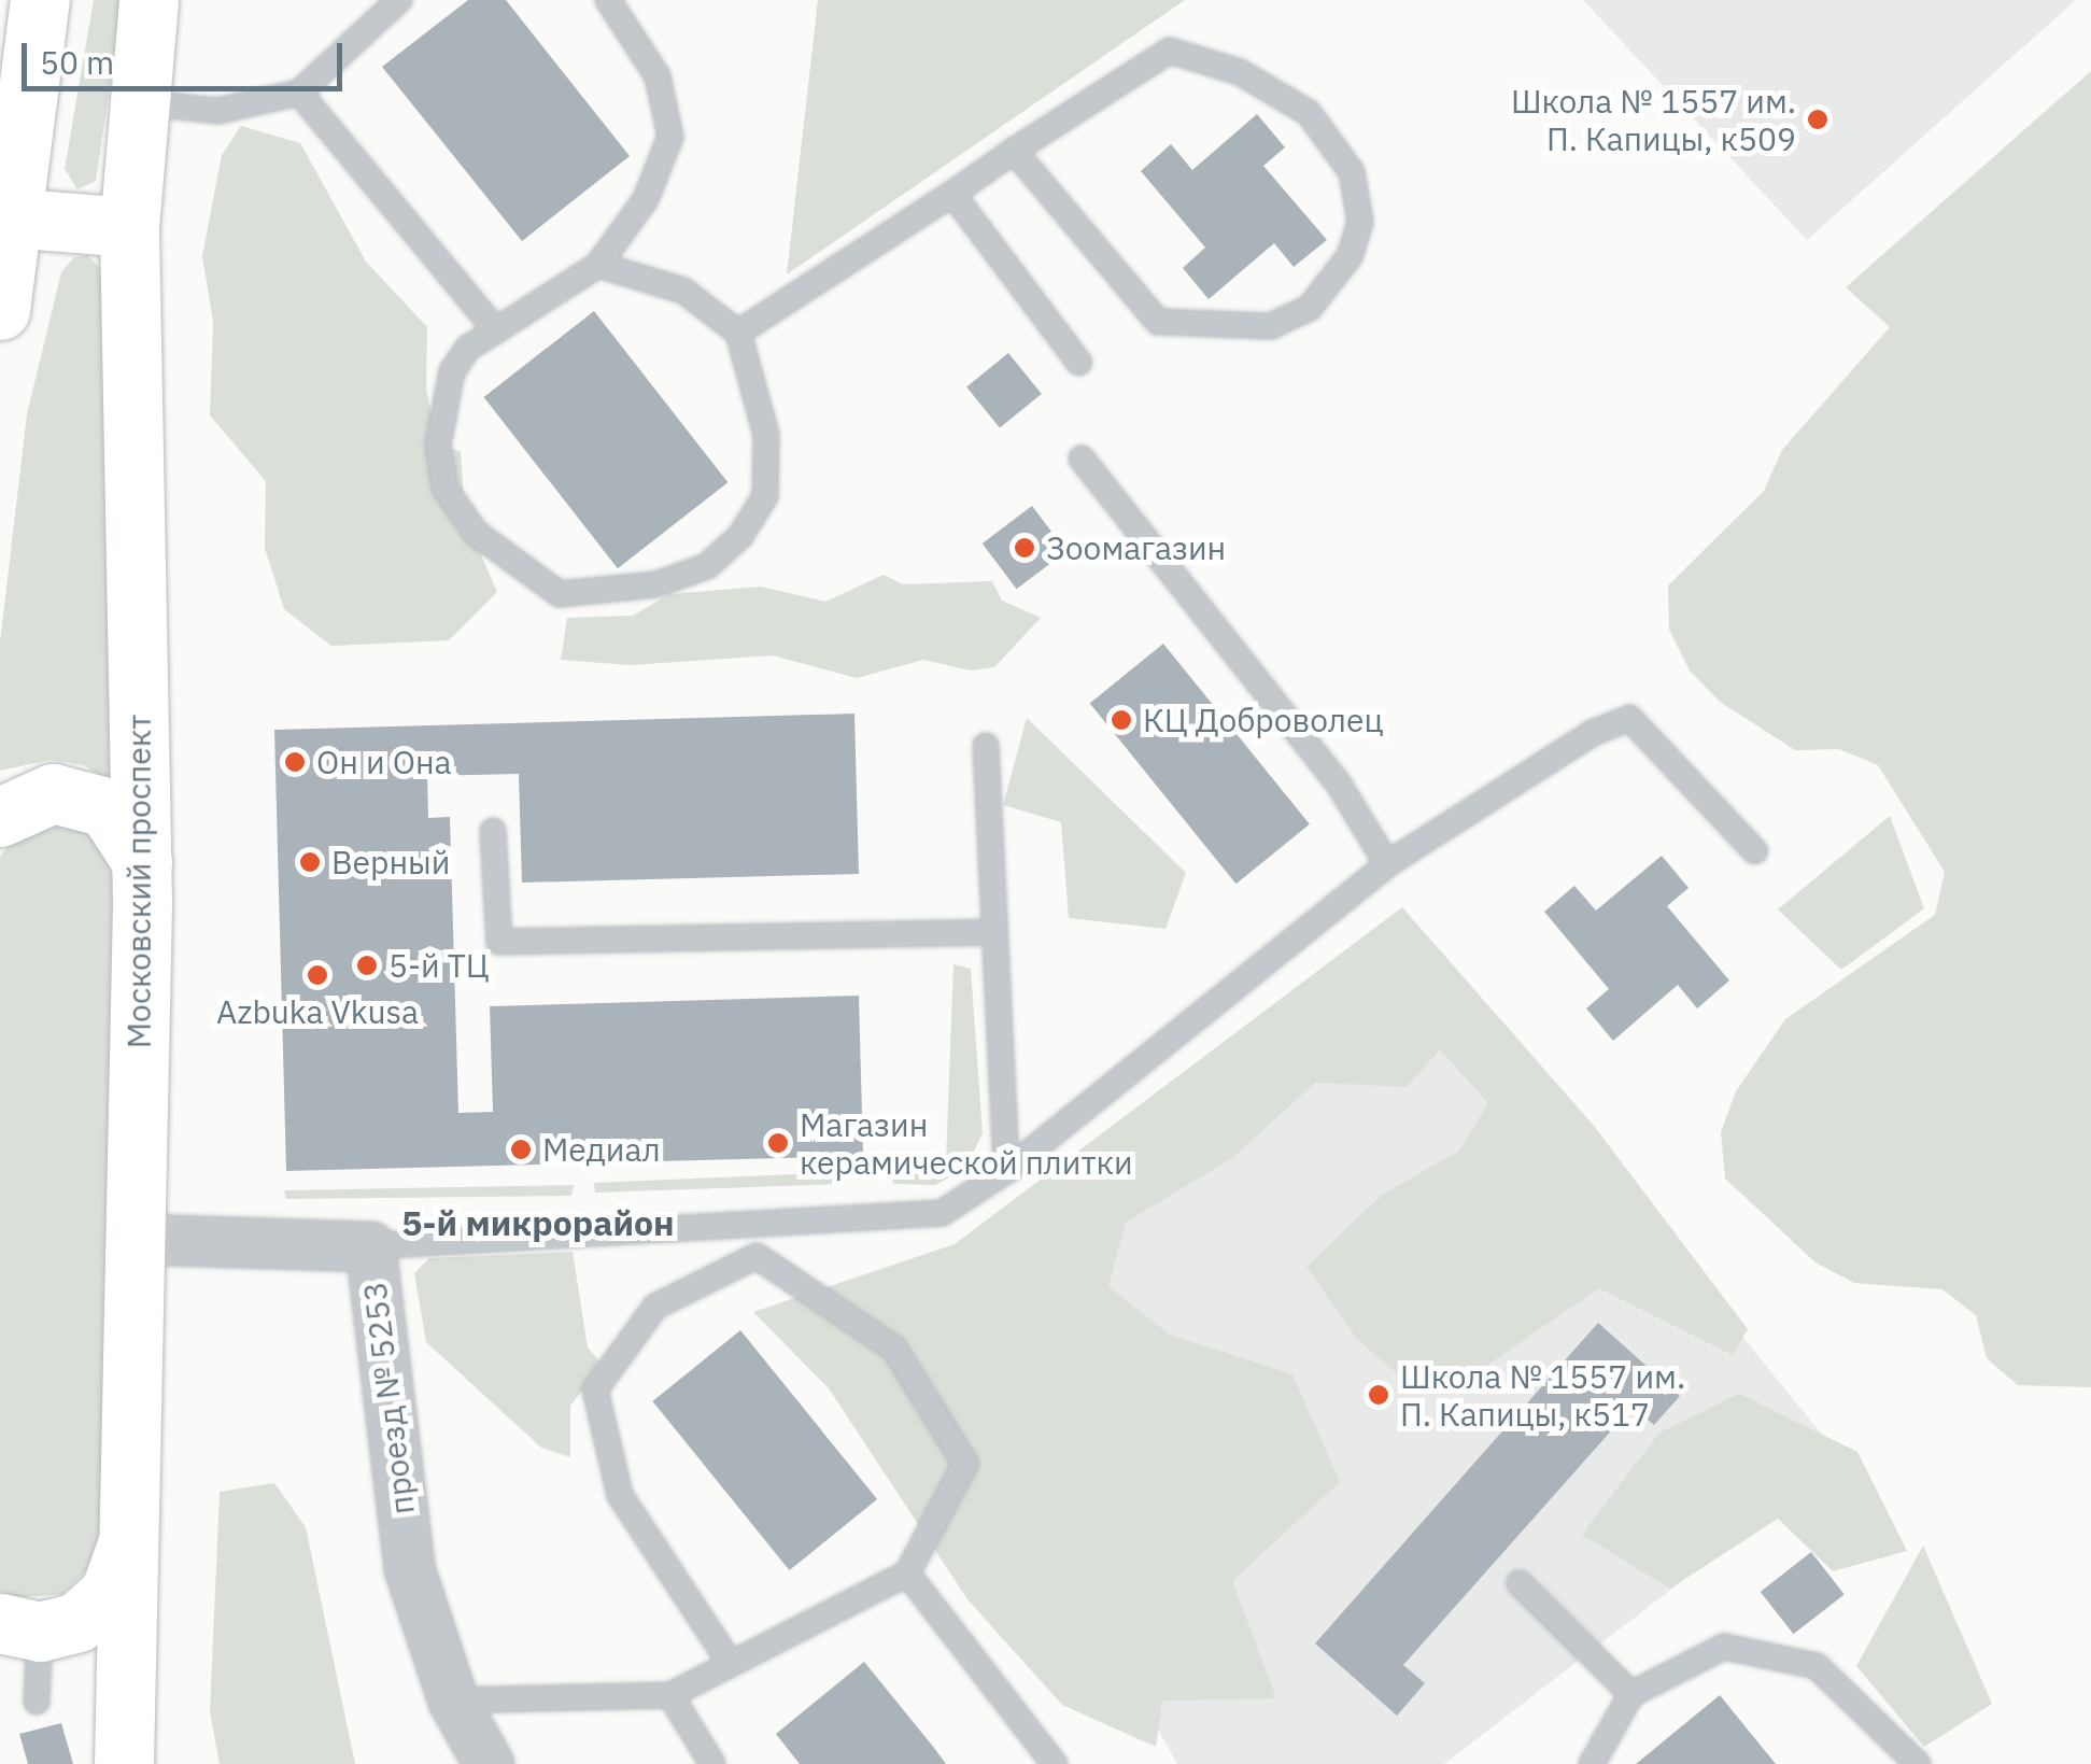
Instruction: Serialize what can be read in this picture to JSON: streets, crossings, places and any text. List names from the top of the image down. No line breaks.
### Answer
{"streets":{"main road":["Московский проспект"],"street":["проезд № 5253"]},"crossings":[["Московский проспект","проезд № 5253"]],"districts":["5-й микрорайон"],"places":["Школа № 1557 им. П. Капицы, к509","Зоомагазин","КЦ Доброволец","Он и Она","Верный","5-й ТЦ","Azbuka Vkusa","Магазин керамической плитки","Медиал","Школа № 1557 им. П. Капицы, к517"],"scale_bar":"50 m"}
